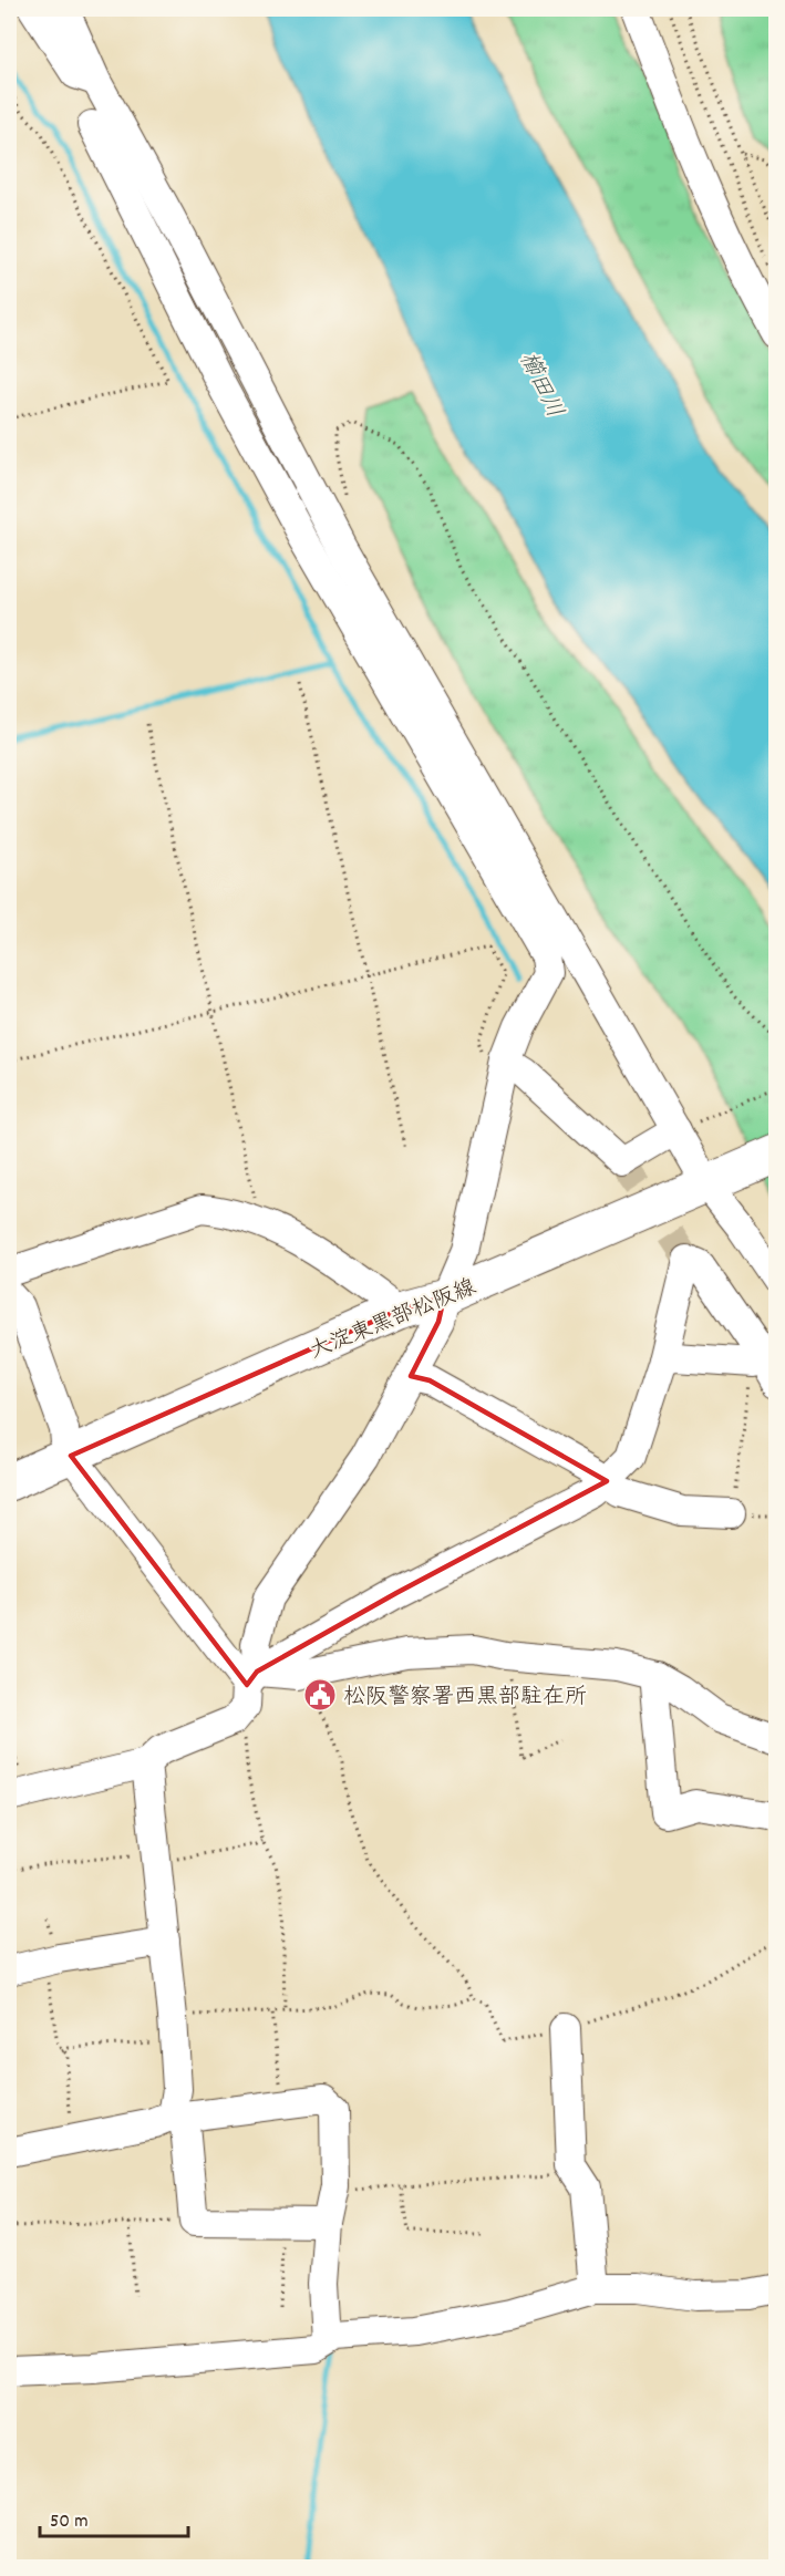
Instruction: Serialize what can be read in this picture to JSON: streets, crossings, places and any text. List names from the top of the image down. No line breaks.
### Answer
{"streets":{"main road":["大淀東黒部松阪線"]},"water":["櫛田川"],"places":{"public building":["松阪警察署西黒部駐在所"]},"scale_bar":"50 m"}
